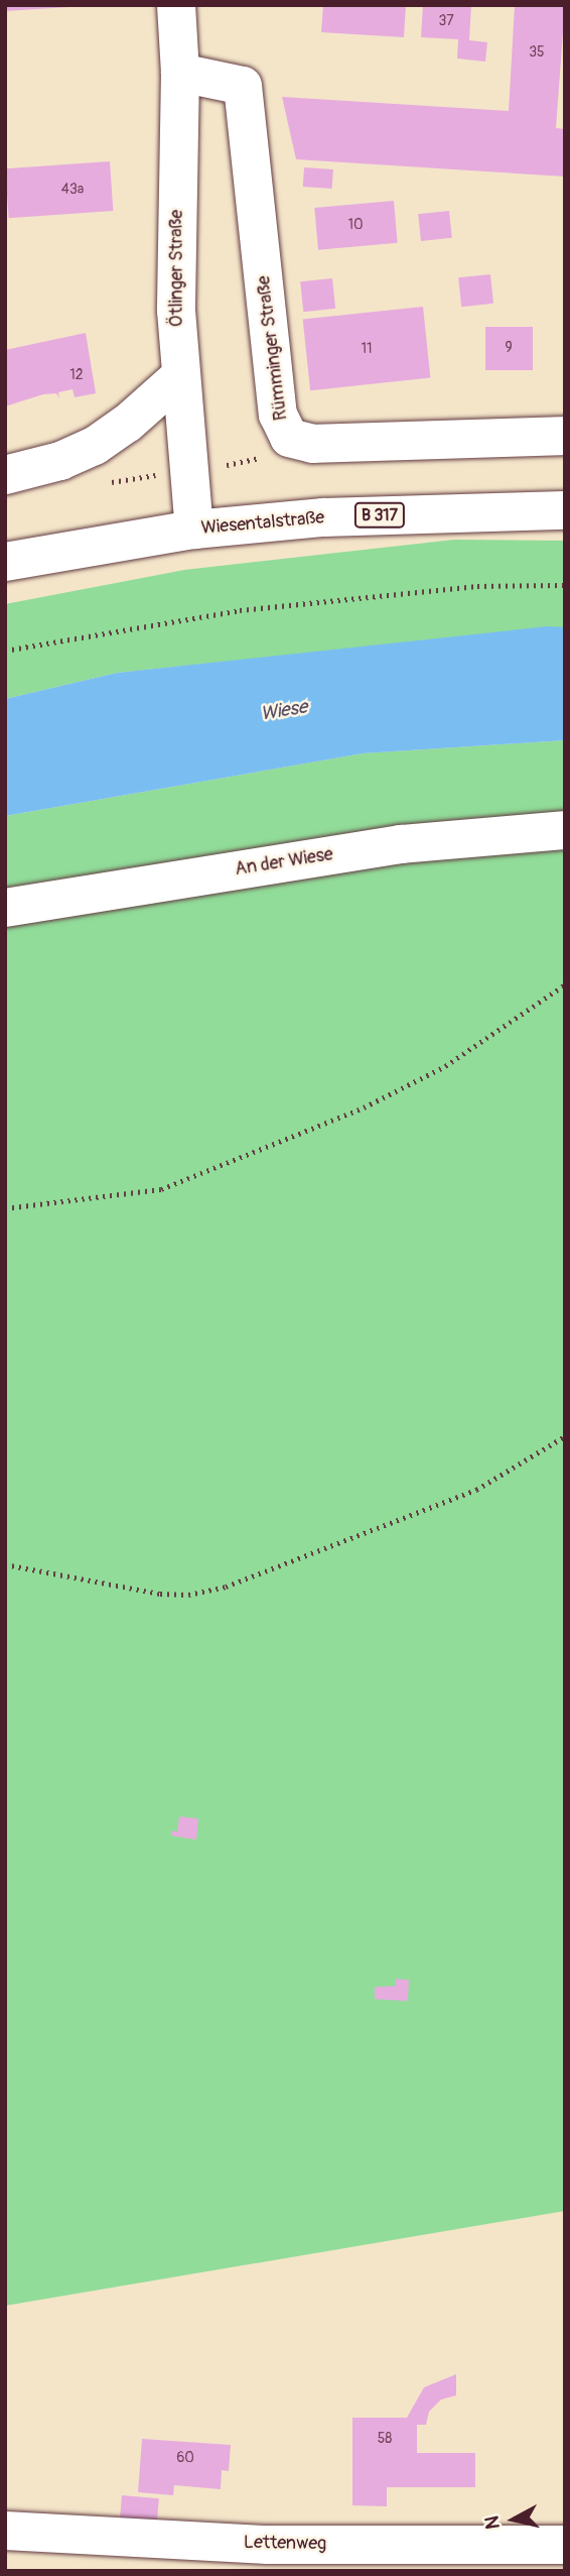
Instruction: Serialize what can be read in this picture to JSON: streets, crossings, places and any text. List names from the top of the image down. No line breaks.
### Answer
{"streets":{"street":["Ötlinger Straße","Rümminger Straße","B 317","Wiesentalstraße","An der Wiese","Lettenweg"]},"crossings":[["Ötlinger Straße","Rümminger Straße"],["Ötlinger Straße","Wiesentalstraße"]],"water":["Wiese"],"house_numbers":["37","35","43a","10","9","11","12","58","60"],"north":"left"}
